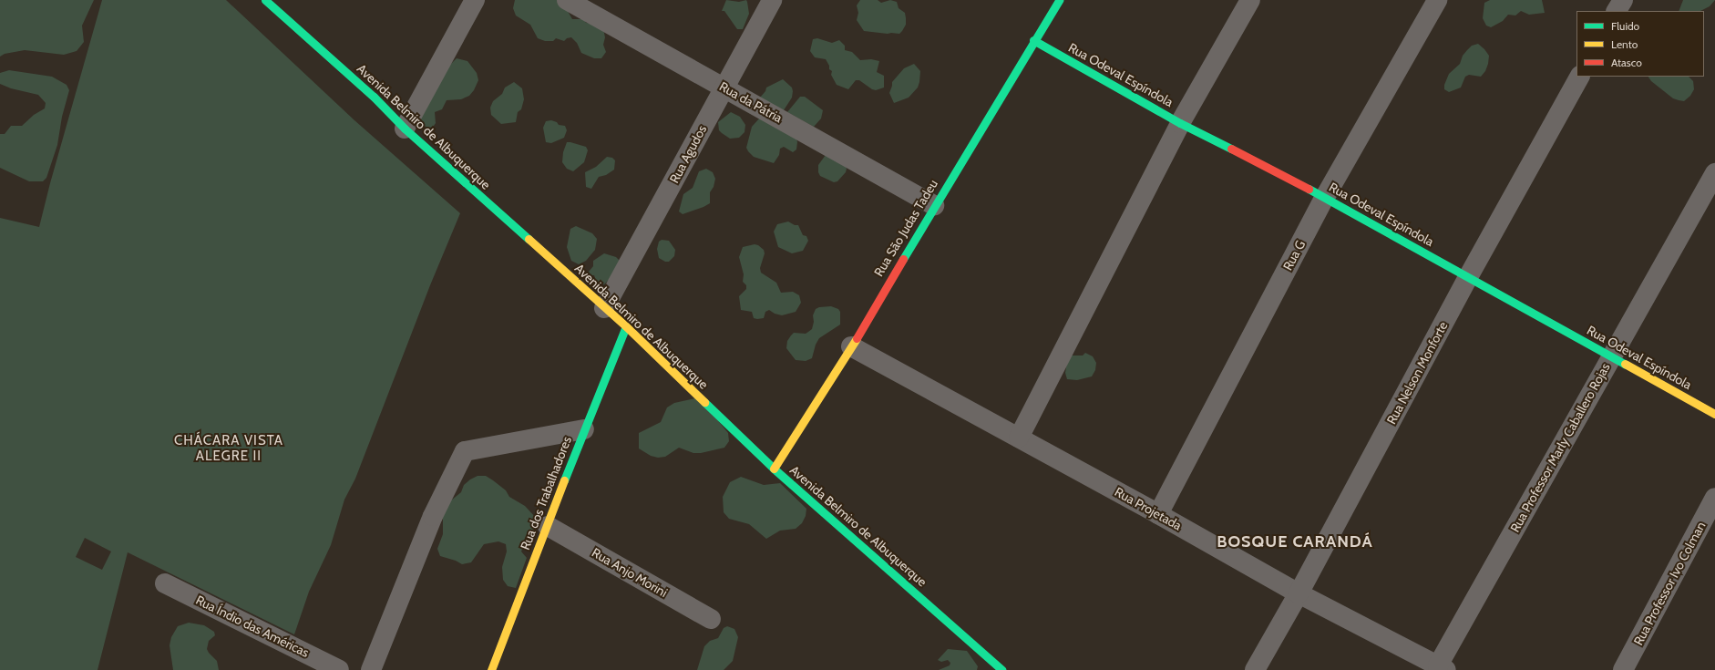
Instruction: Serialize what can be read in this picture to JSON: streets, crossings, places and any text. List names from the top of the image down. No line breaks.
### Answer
{"streets":{"street":["Rua Odeval Espíndola","Rua da Pátria","Avenida Belmiro de Albuquerque","Rua Agudos","Rua São Judas Tadeu","Rua G","Rua Nelson Monforte","Rua Professor Marly Caballero Rojas","Rua dos Trabalhadores","Rua Projetada","Rua Anjo Morini","Rua Professor Ivo Colman","Rua Índio das Américas"]},"crossings":[["Rua Odeval Espíndola","Rua São Judas Tadeu"],["Rua Odeval Espíndola","Rua G"],["Rua Odeval Espíndola","Rua Nelson Monforte"],["Rua Odeval Espíndola","Rua Professor Marly Caballero Rojas"],["Rua da Pátria","Rua Agudos"],["Rua da Pátria","Rua São Judas Tadeu"],["Avenida Belmiro de Albuquerque","Rua Agudos"],["Avenida Belmiro de Albuquerque","Rua São Judas Tadeu"],["Avenida Belmiro de Albuquerque","Rua dos Trabalhadores"],["Rua São Judas Tadeu","Rua Projetada"],["Rua G","Rua Projetada"],["Rua Nelson Monforte","Rua Projetada"],["Rua Professor Marly Caballero Rojas","Rua Projetada"],["Rua dos Trabalhadores","Rua Anjo Morini"]],"districts":["CHÁCARA VISTA ALEGRE II","BOSQUE CARANDÁ"],"legend":["Fluido","Lento","Atasco"]}
